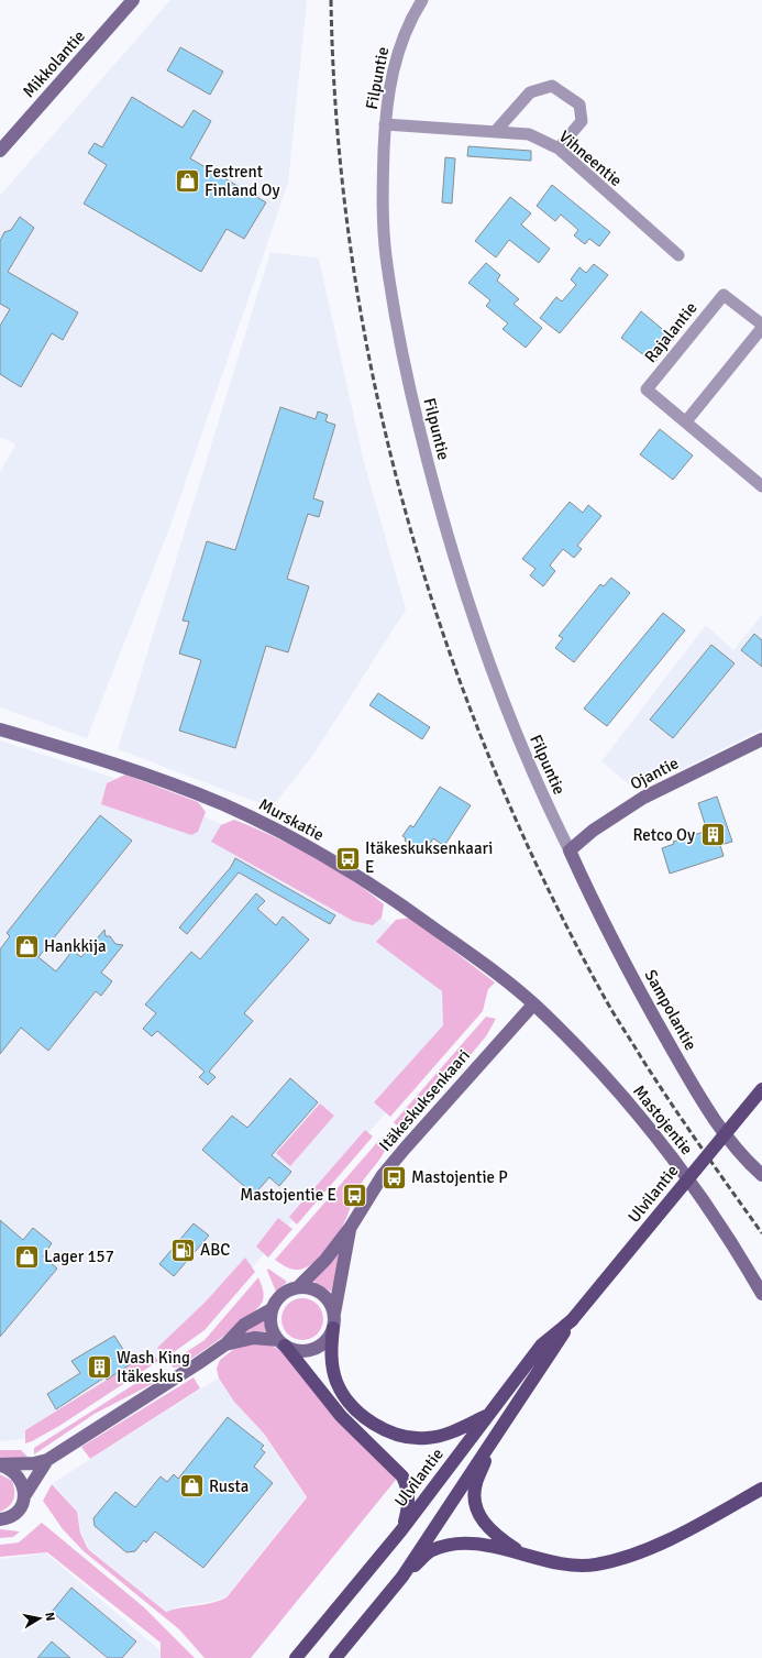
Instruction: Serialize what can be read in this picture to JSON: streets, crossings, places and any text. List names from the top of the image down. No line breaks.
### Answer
{"streets":{"main road":["Ulvilantie"],"street":["Mikkolantie","Filpuntie","Vihneentie","Rajalantie","Ojantie","Murskatie","Sampolantie","Itäkeskuksenkaari","Mastojentie"]},"crossings":[["Filpuntie","Vihneentie"],["Filpuntie","Ojantie"],["Filpuntie","Sampolantie"],["Ojantie","Sampolantie"],["Murskatie","Itäkeskuksenkaari"],["Murskatie","Mastojentie"],["Itäkeskuksenkaari","Mastojentie"]],"places":{"shop":["Festrent Finland Oy","Hankkija","Lager 157","Rusta"],"building":["Retco Oy","Wash King Itäkeskus"],"bus stop":["Itäkeskuksenkaari E","Mastojentie P","Mastojentie E"],"fuel station":["ABC"]},"north":"right"}
